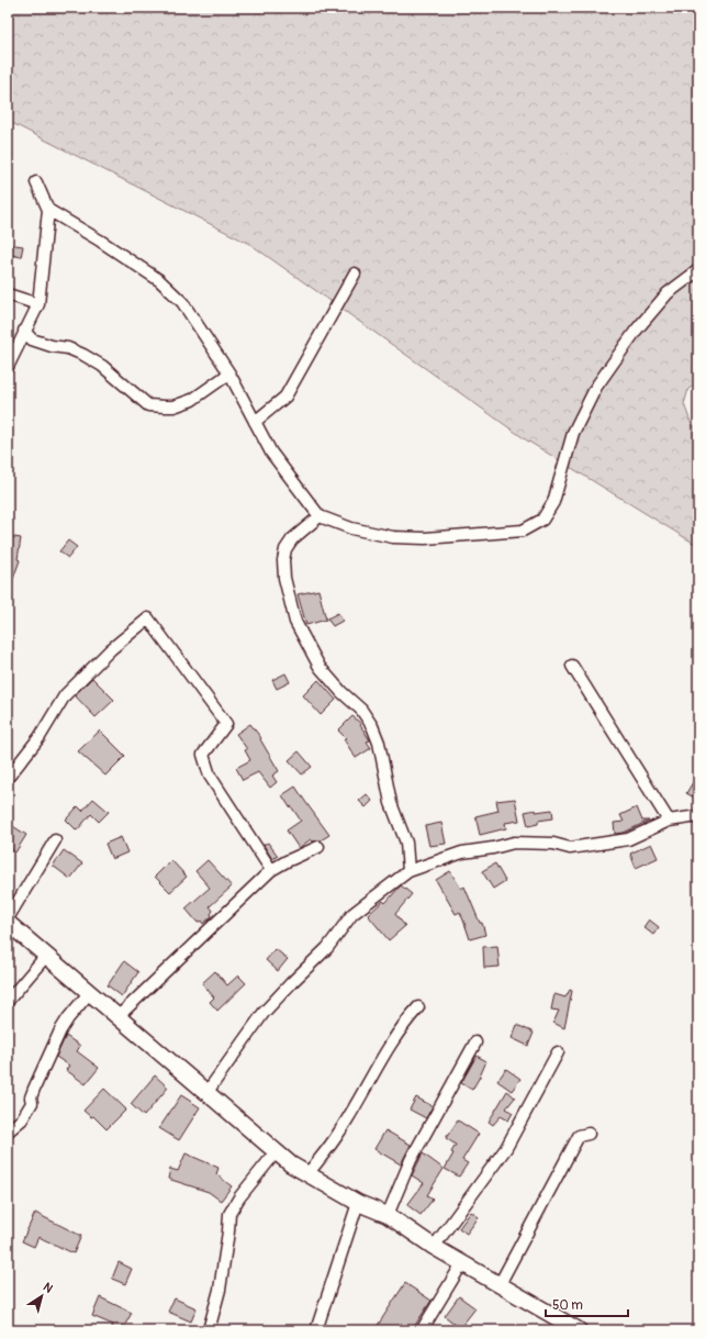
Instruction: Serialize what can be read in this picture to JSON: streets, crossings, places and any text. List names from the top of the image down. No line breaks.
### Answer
{"scale_bar":"50 m","north":"top right"}
